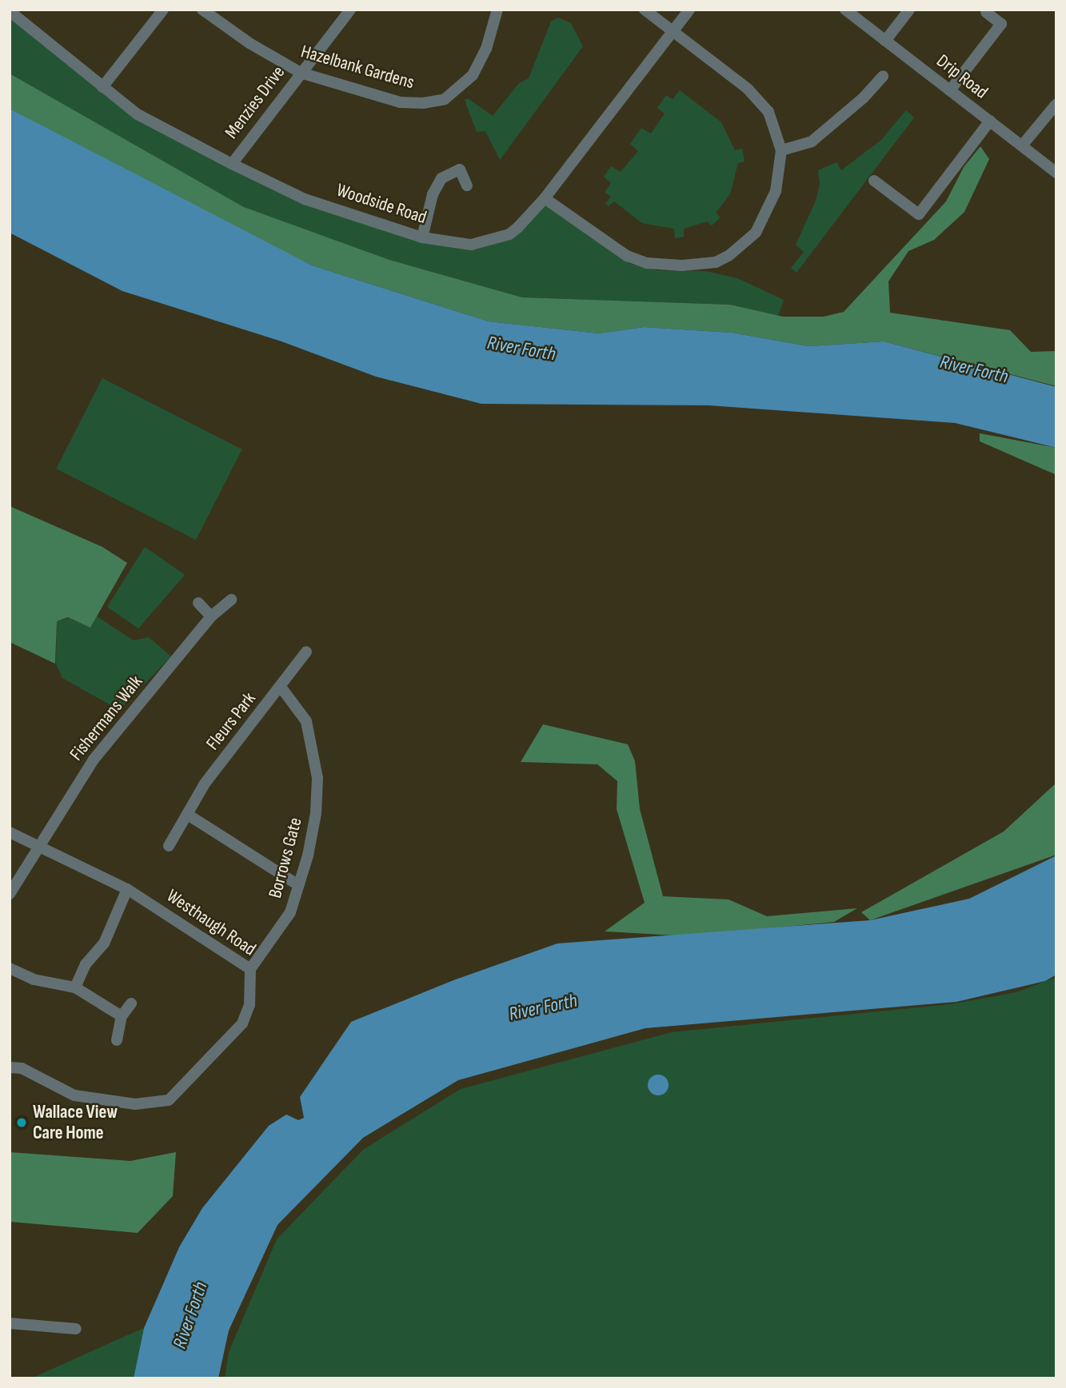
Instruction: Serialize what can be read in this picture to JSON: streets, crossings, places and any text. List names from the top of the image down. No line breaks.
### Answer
{"streets":{"street":["Hazelbank Gardens","Drip Road","Menzies Drive","Woodside Road","Fishermans Walk","Fleurs Park","Borrows Gate","Westhaugh Road"]},"crossings":[["Hazelbank Gardens","Menzies Drive"],["Menzies Drive","Woodside Road"],["Fishermans Walk","Westhaugh Road"],["Fleurs Park","Borrows Gate"],["Borrows Gate","Westhaugh Road"]],"water":["River Forth"],"places":["Wallace View Care Home"]}
